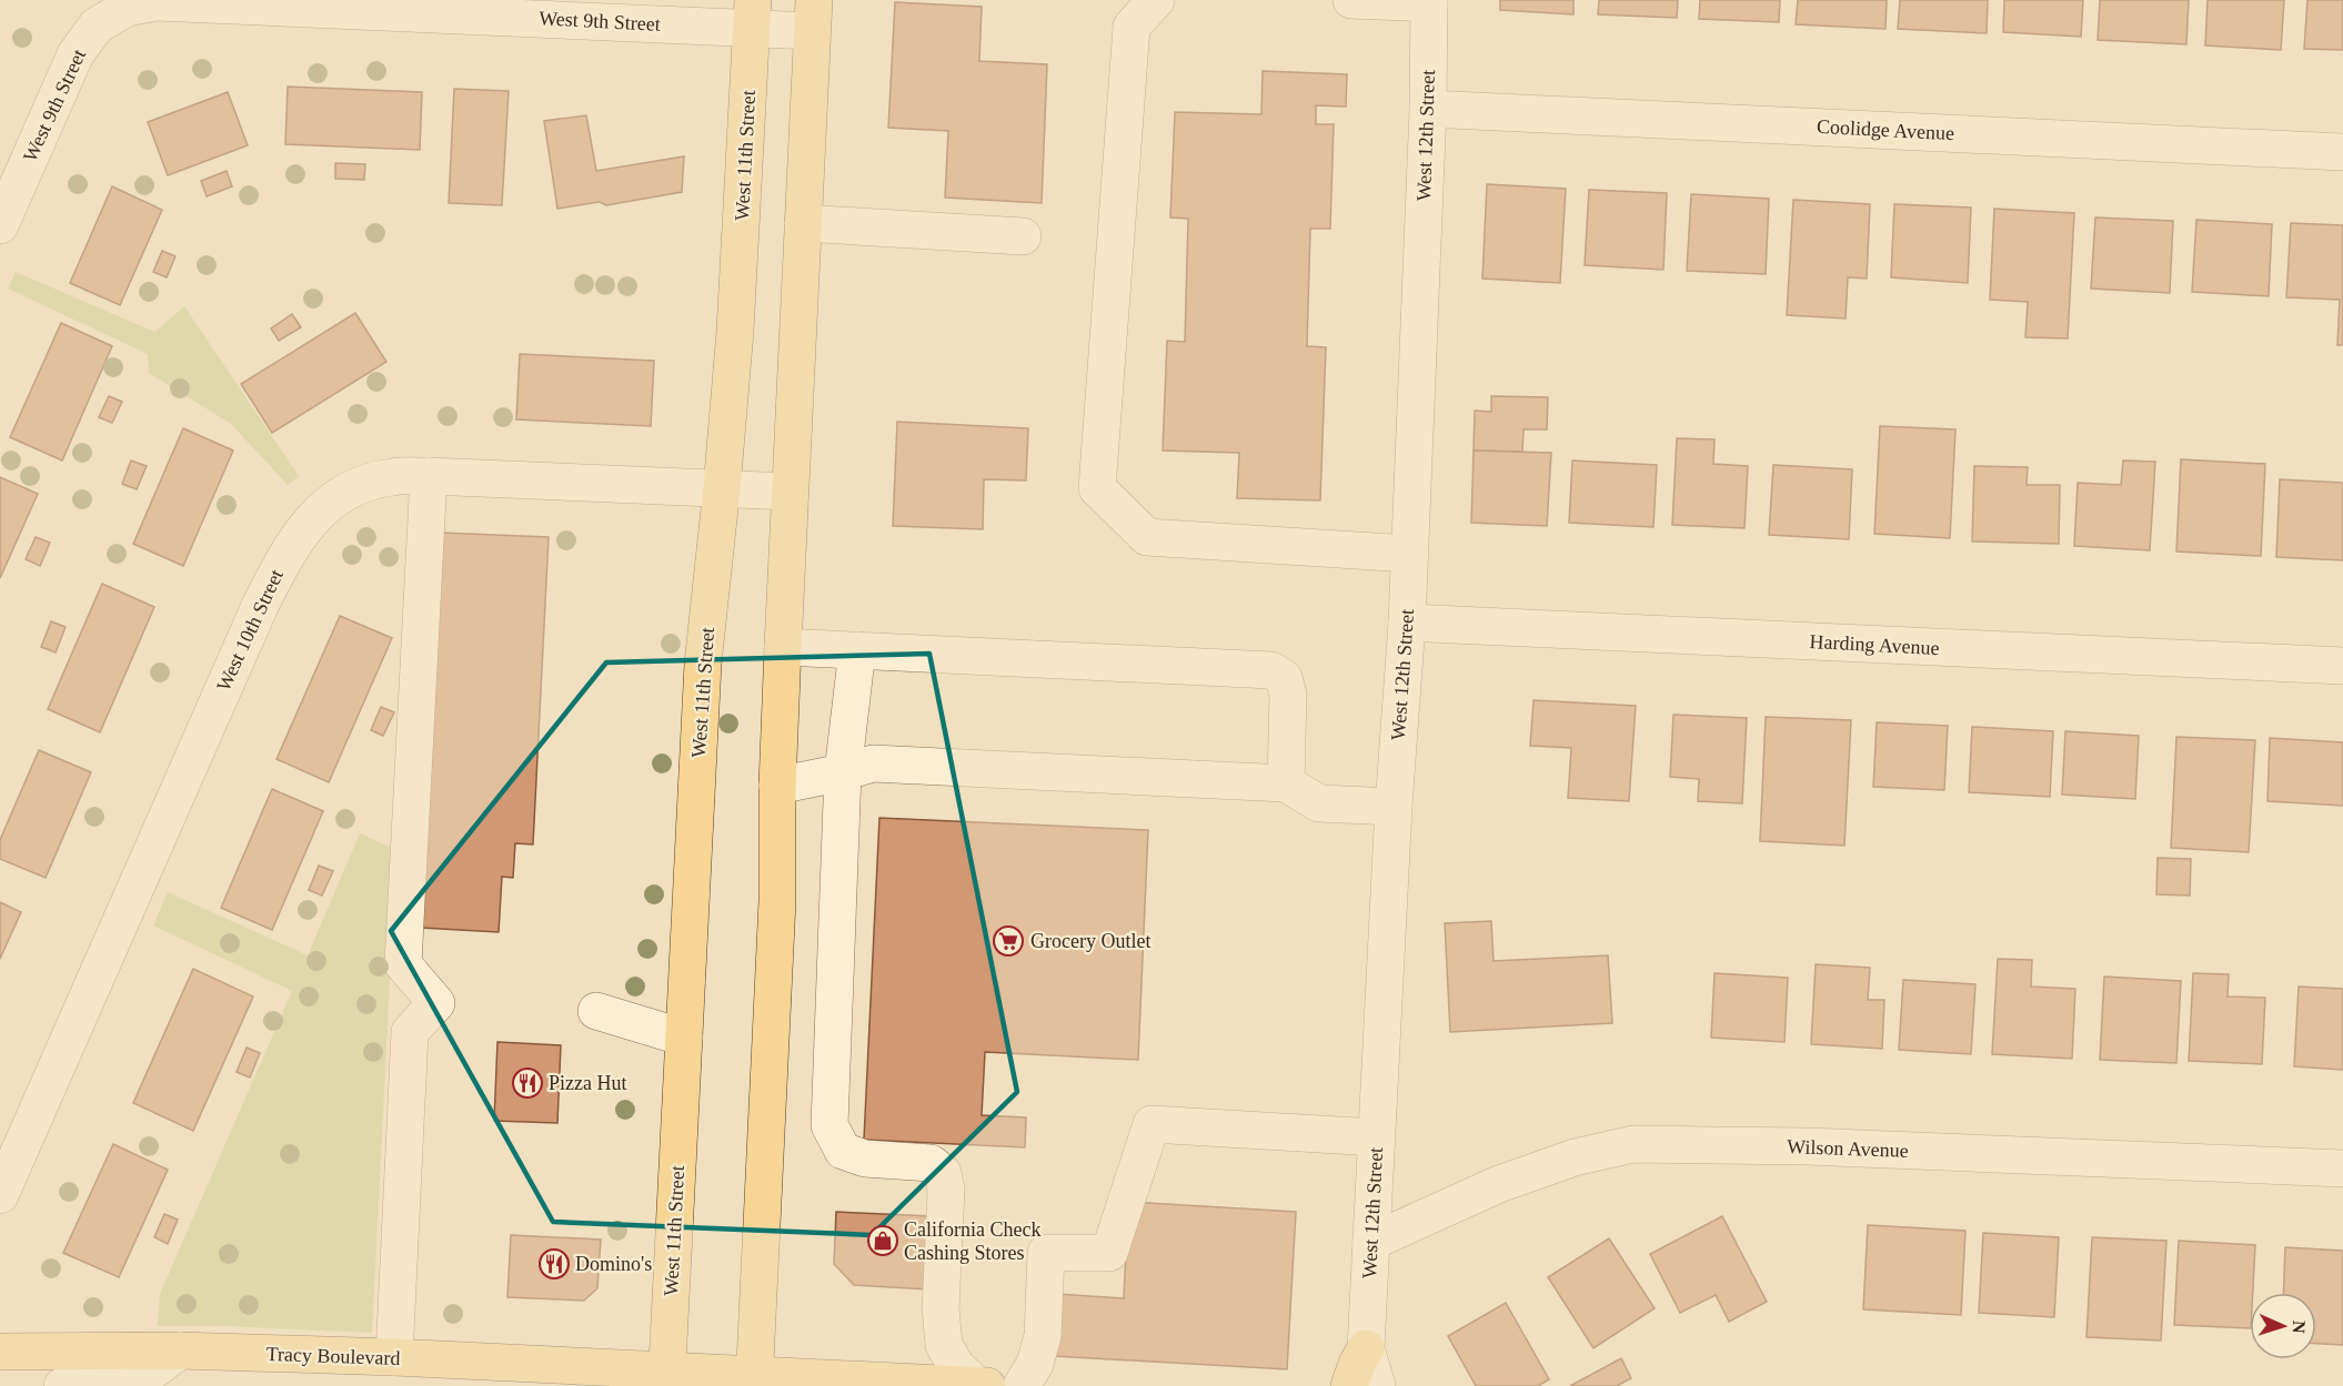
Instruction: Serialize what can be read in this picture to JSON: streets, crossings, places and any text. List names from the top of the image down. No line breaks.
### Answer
{"streets":{"main road":["West 11th Street","Tracy Boulevard"],"street":["West 9th Street","Coolidge Avenue","West 12th Street","West 10th Street","Harding Avenue","Wilson Avenue"]},"crossings":[["West 9th Street","West 11th Street"],["Coolidge Avenue","West 12th Street"],["West 12th Street","Harding Avenue"],["West 12th Street","Wilson Avenue"],["West 11th Street","West 10th Street"],["West 11th Street","Tracy Boulevard"]],"places":{"supermarket":["Grocery Outlet"],"restaurant":["Pizza Hut","Domino's"],"shop":["California Check Cashing Stores"]},"north":"right"}
